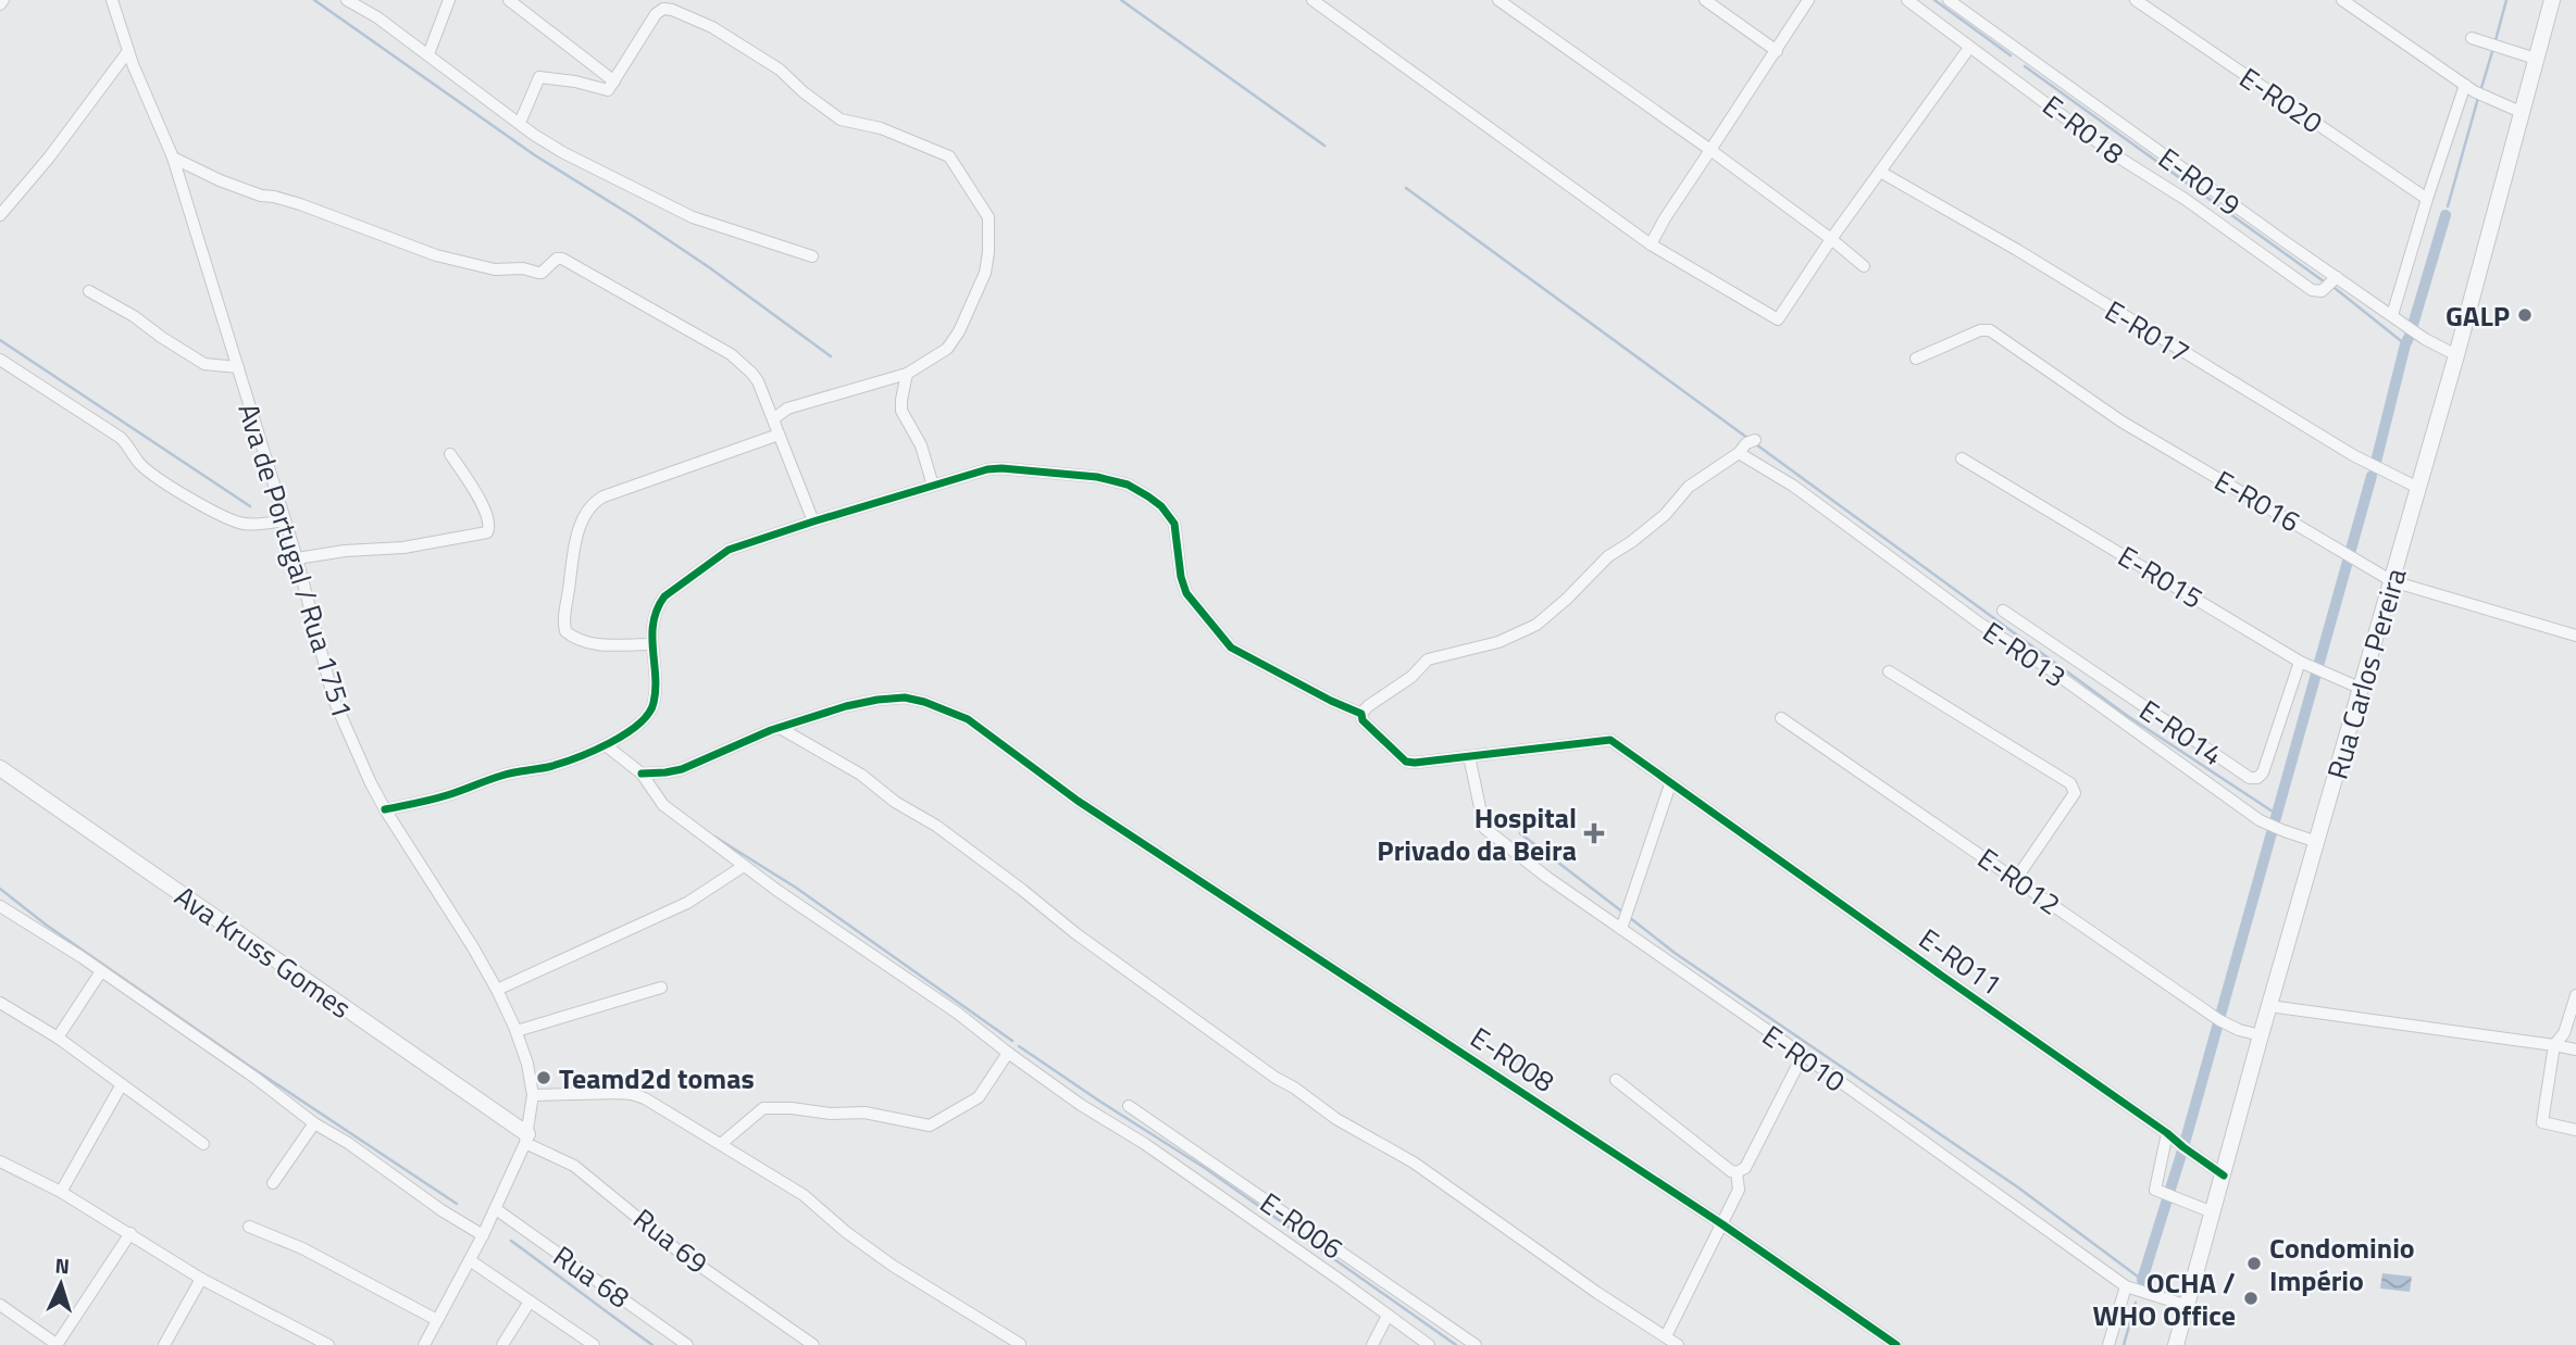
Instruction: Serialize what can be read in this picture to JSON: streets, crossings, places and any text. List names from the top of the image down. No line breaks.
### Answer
{"streets":{"street":["E-R020","E-R018","E-R019","E-R017","E-R016","Ava de Portugal / Rua 1751","E-R015","E-R013","Rua Carlos Pereira","E-R014","E-R012","Ava Kruss Gomes","E-R011","E-R010","E-R008","E-R006","Rua 69","Rua 68"]},"crossings":[["E-R018","E-R019"],["E-R019","Rua Carlos Pereira"],["E-R017","Rua Carlos Pereira"],["E-R016","Rua Carlos Pereira"],["Ava de Portugal / Rua 1751","Ava Kruss Gomes"],["Ava de Portugal / Rua 1751","Rua 69"],["Ava de Portugal / Rua 1751","Rua 68"],["E-R015","Rua Carlos Pereira"],["E-R015","E-R014"],["E-R013","Rua Carlos Pereira"],["Rua Carlos Pereira","E-R012"],["Rua Carlos Pereira","E-R011"],["Rua Carlos Pereira","E-R010"],["Ava Kruss Gomes","Rua 69"],["E-R011","E-R010"]],"places":{"other":["GALP","Teamd2d tomas","Condominio Império","OCHA / WHO Office"],"health":["Hospital Privado da Beira"]},"north":"top"}
